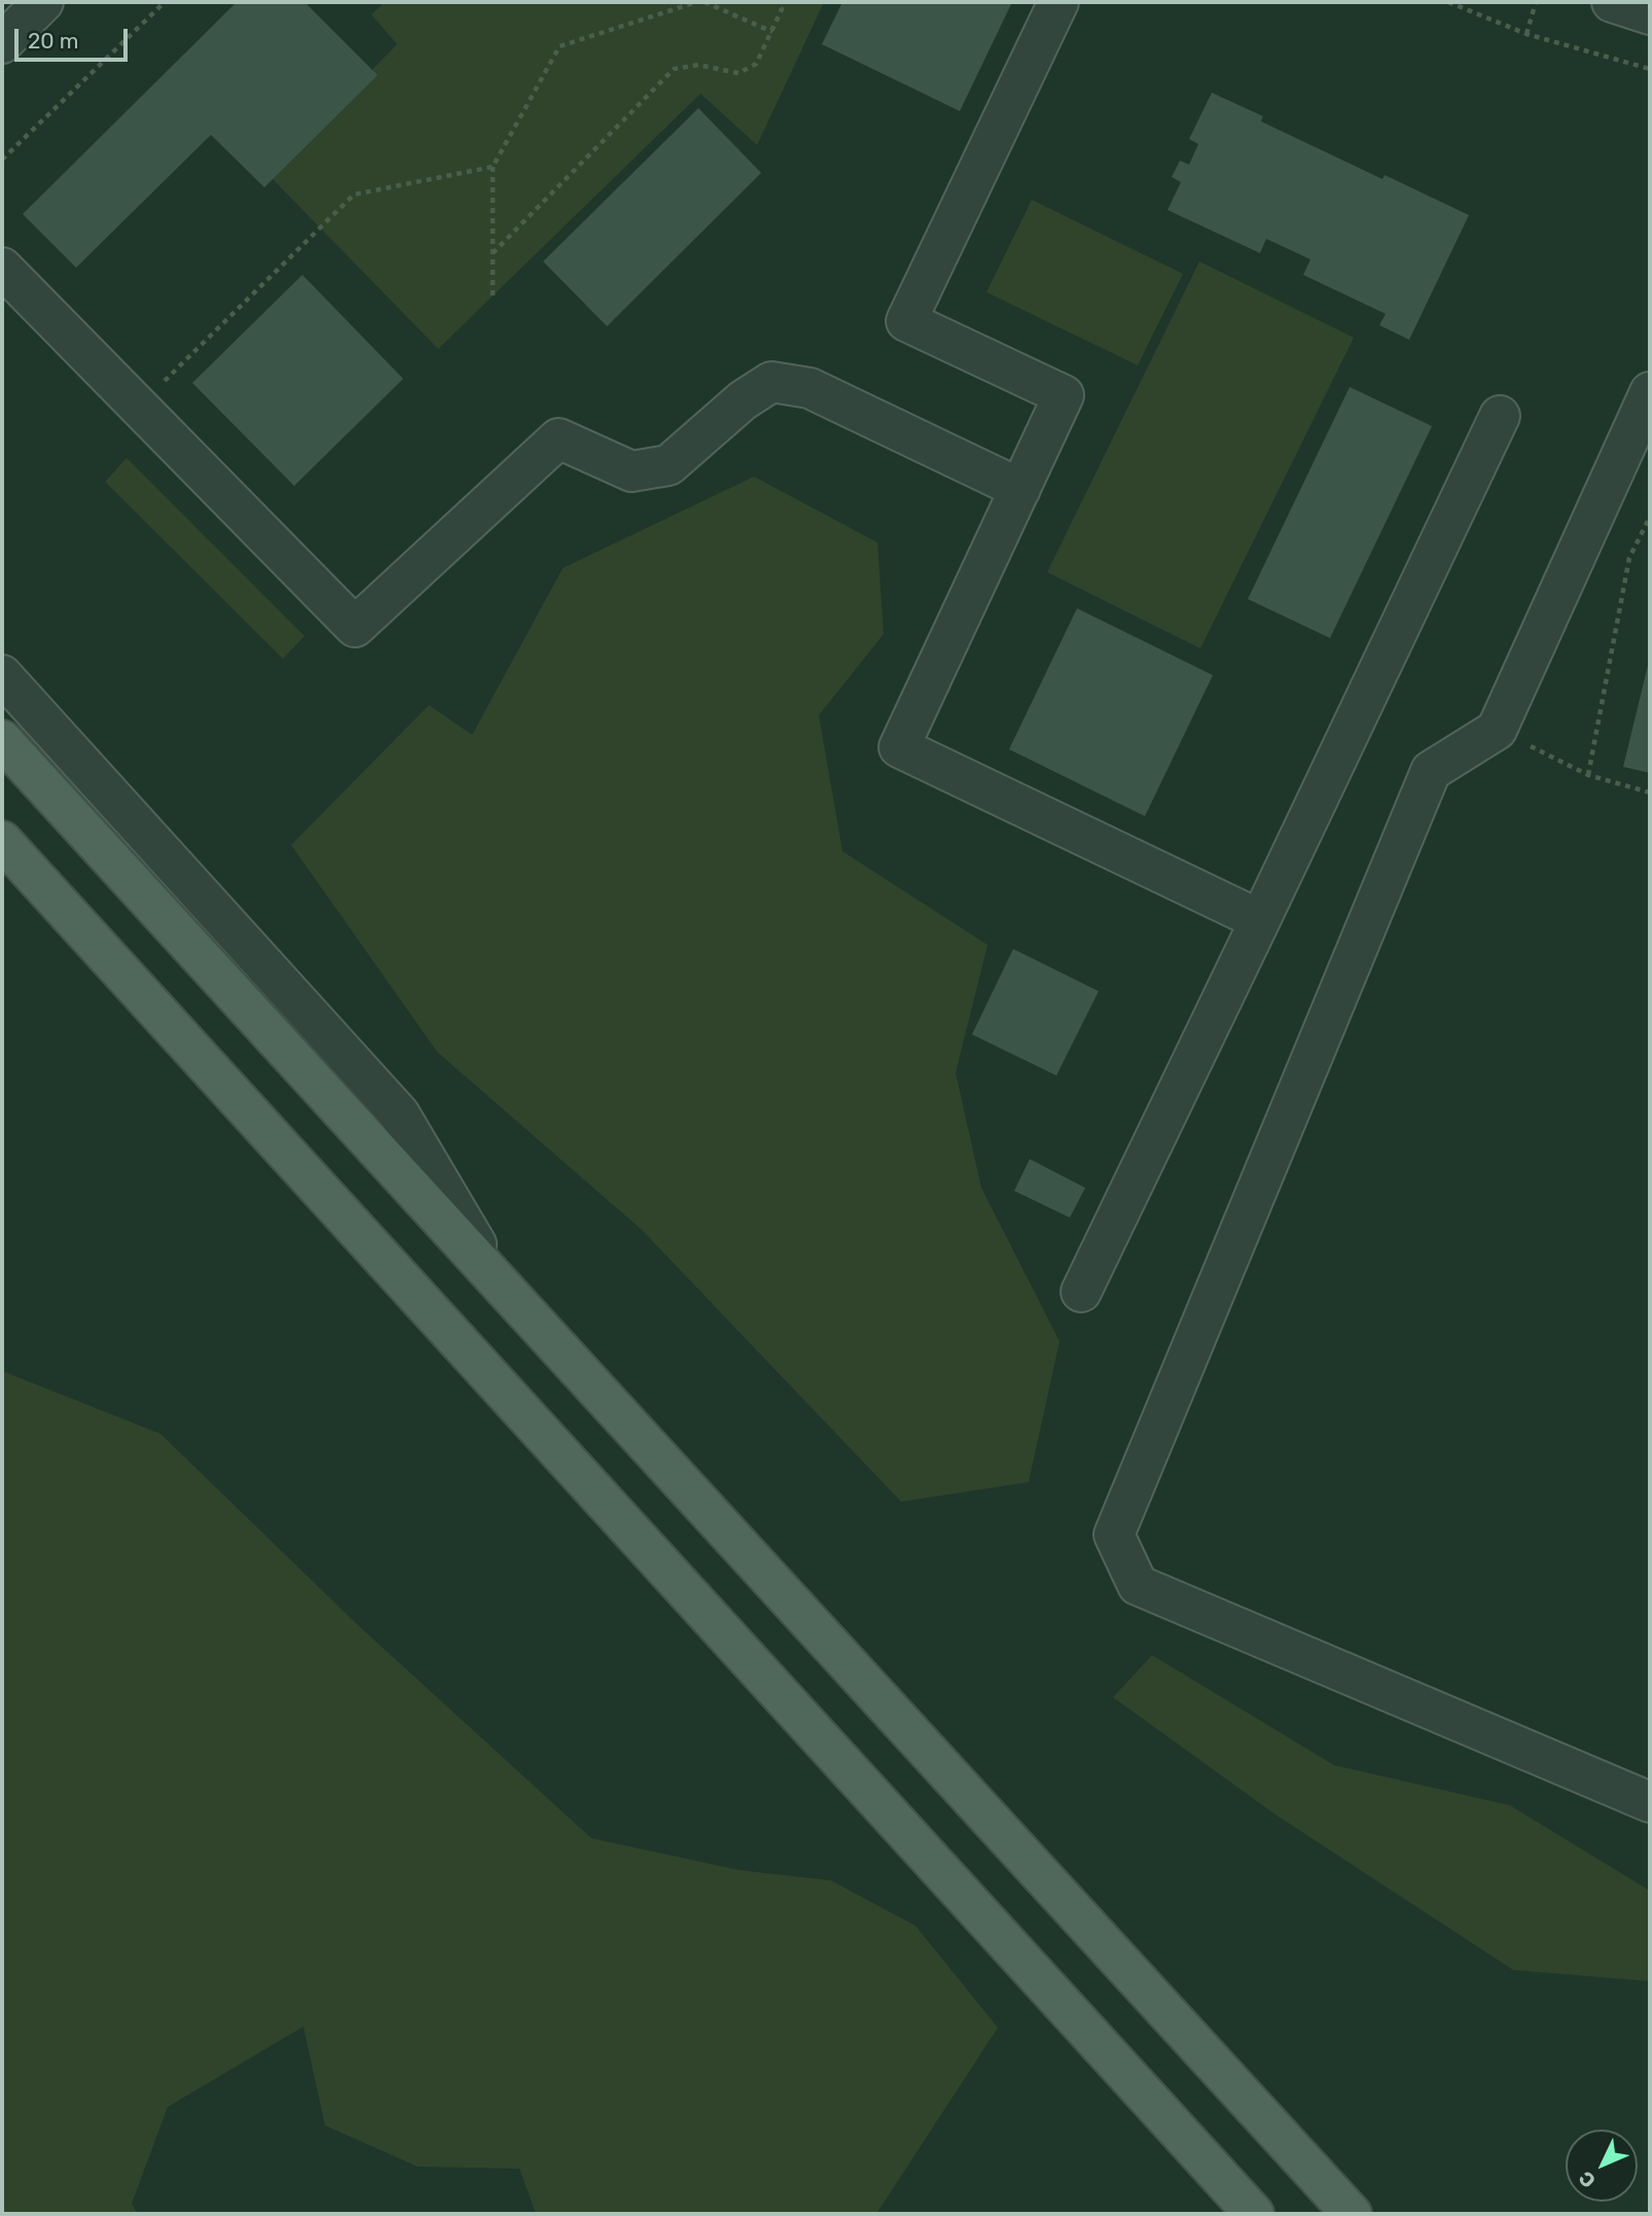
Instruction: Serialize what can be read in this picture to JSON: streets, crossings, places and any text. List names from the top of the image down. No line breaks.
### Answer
{"scale_bar":"20 m","north":"bottom left"}
